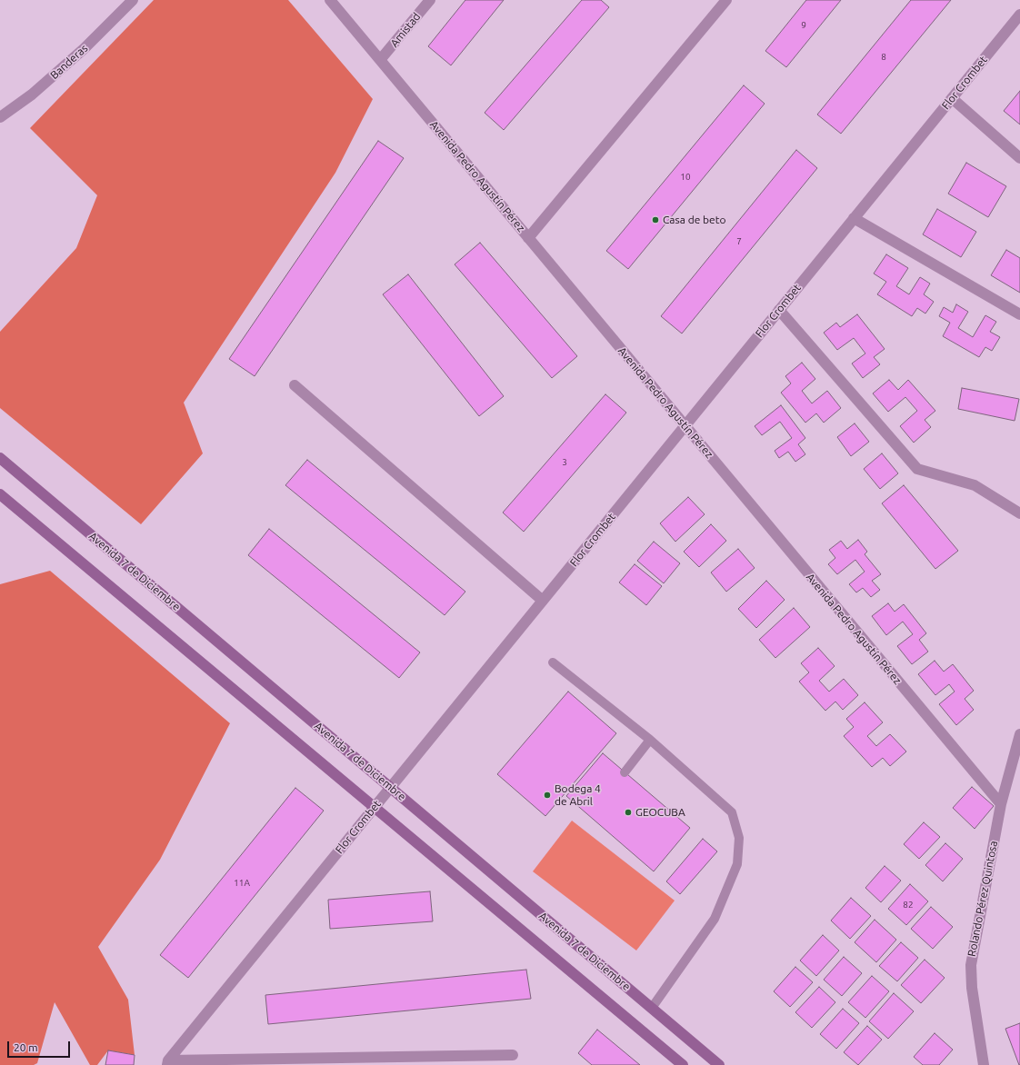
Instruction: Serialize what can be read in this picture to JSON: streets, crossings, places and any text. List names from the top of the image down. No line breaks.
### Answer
{"streets":{"main road":["Avenida 7 de Diciembre"],"street":["Amistad","Banderas","Flor Crombet","Avenida Pedro Agustín Pérez","Rolando Pérez Quintosa"]},"crossings":[["Amistad","Avenida Pedro Agustín Pérez"],["Flor Crombet","Avenida Pedro Agustín Pérez"],["Flor Crombet","Avenida 7 de Diciembre"],["Avenida Pedro Agustín Pérez","Rolando Pérez Quintosa"]],"places":["Casa de beto","Bodega 4 de Abril","GEOCUBA"],"house_numbers":["9","8","10","7","3","11A","82"],"scale_bar":"20 m"}
